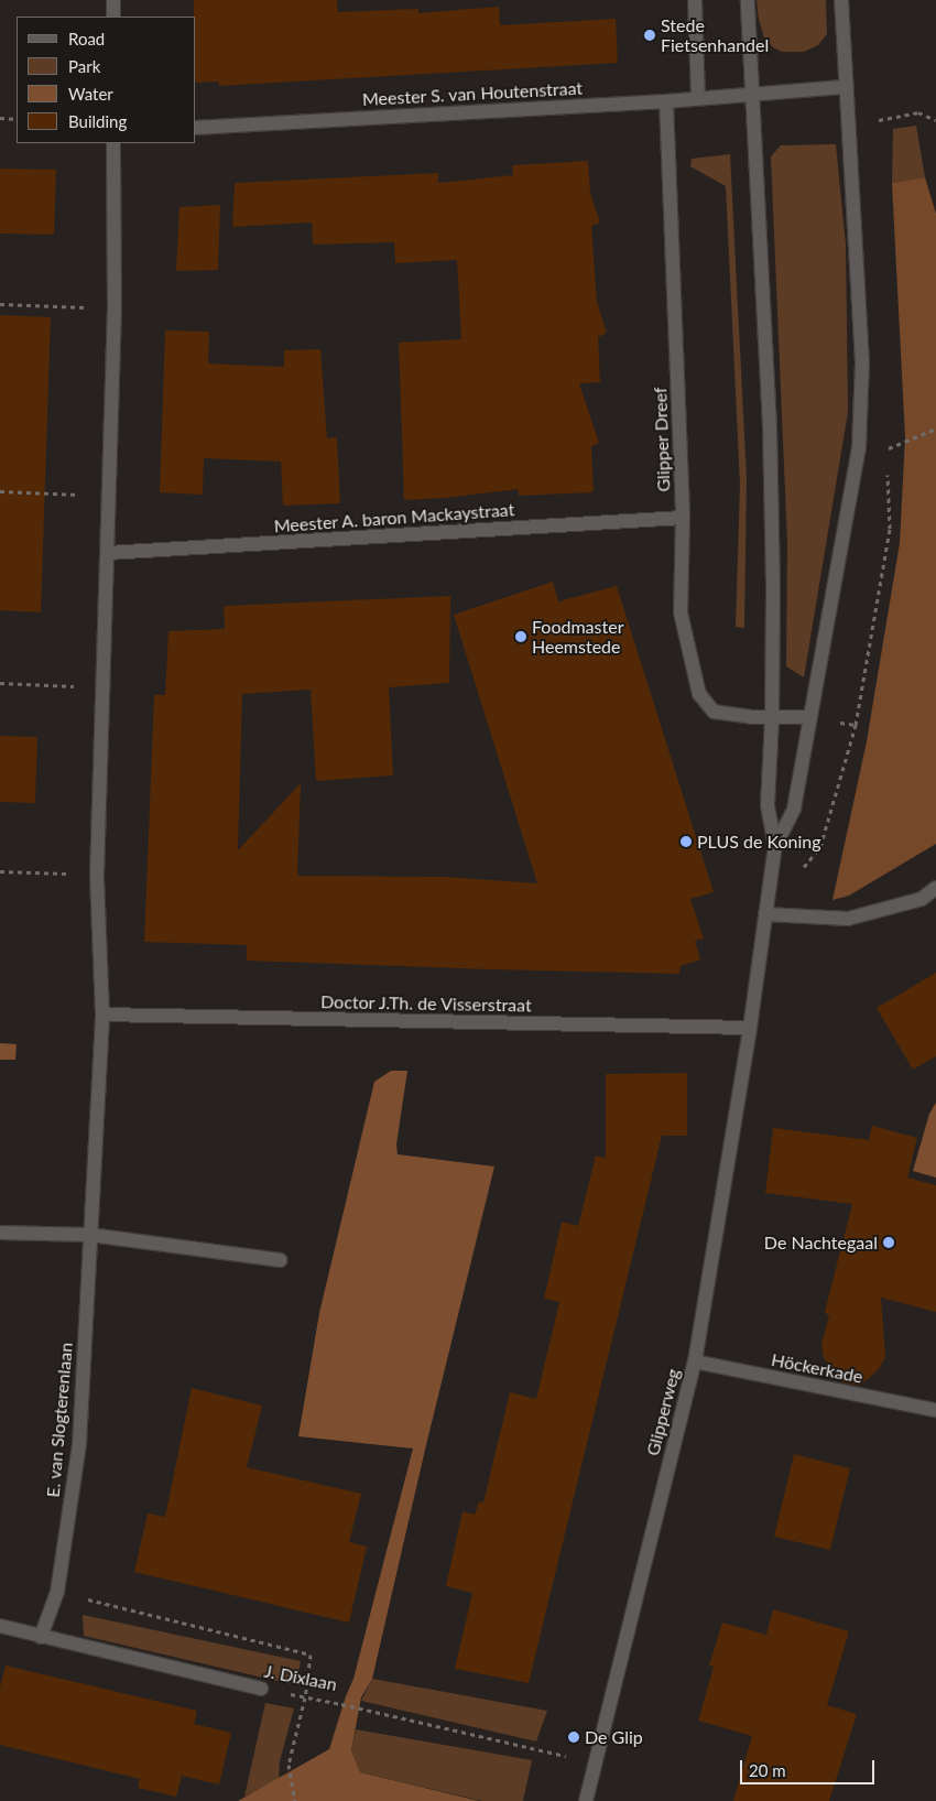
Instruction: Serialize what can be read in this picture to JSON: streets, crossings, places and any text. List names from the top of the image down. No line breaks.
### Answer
{"streets":{"street":["Meester S. van Houtenstraat","Glipper Dreef","Meester A. baron Mackaystraat","Doctor J.Th. de Visserstraat","Höckerkade","Glipperweg","E. van Slogterenlaan","J. Dixlaan"]},"crossings":[["Meester S. van Houtenstraat","Glipper Dreef"],["Glipper Dreef","Meester A. baron Mackaystraat"],["Meester A. baron Mackaystraat","E. van Slogterenlaan"],["Doctor J.Th. de Visserstraat","Glipperweg"],["Doctor J.Th. de Visserstraat","E. van Slogterenlaan"],["Höckerkade","Glipperweg"],["Glipperweg","J. Dixlaan"],["E. van Slogterenlaan","J. Dixlaan"]],"places":["Stede Fietsenhandel","Foodmaster Heemstede","PLUS de Koning","De Nachtegaal","De Glip"],"legend":["Road","Park","Water","Building"],"scale_bar":"20 m"}
